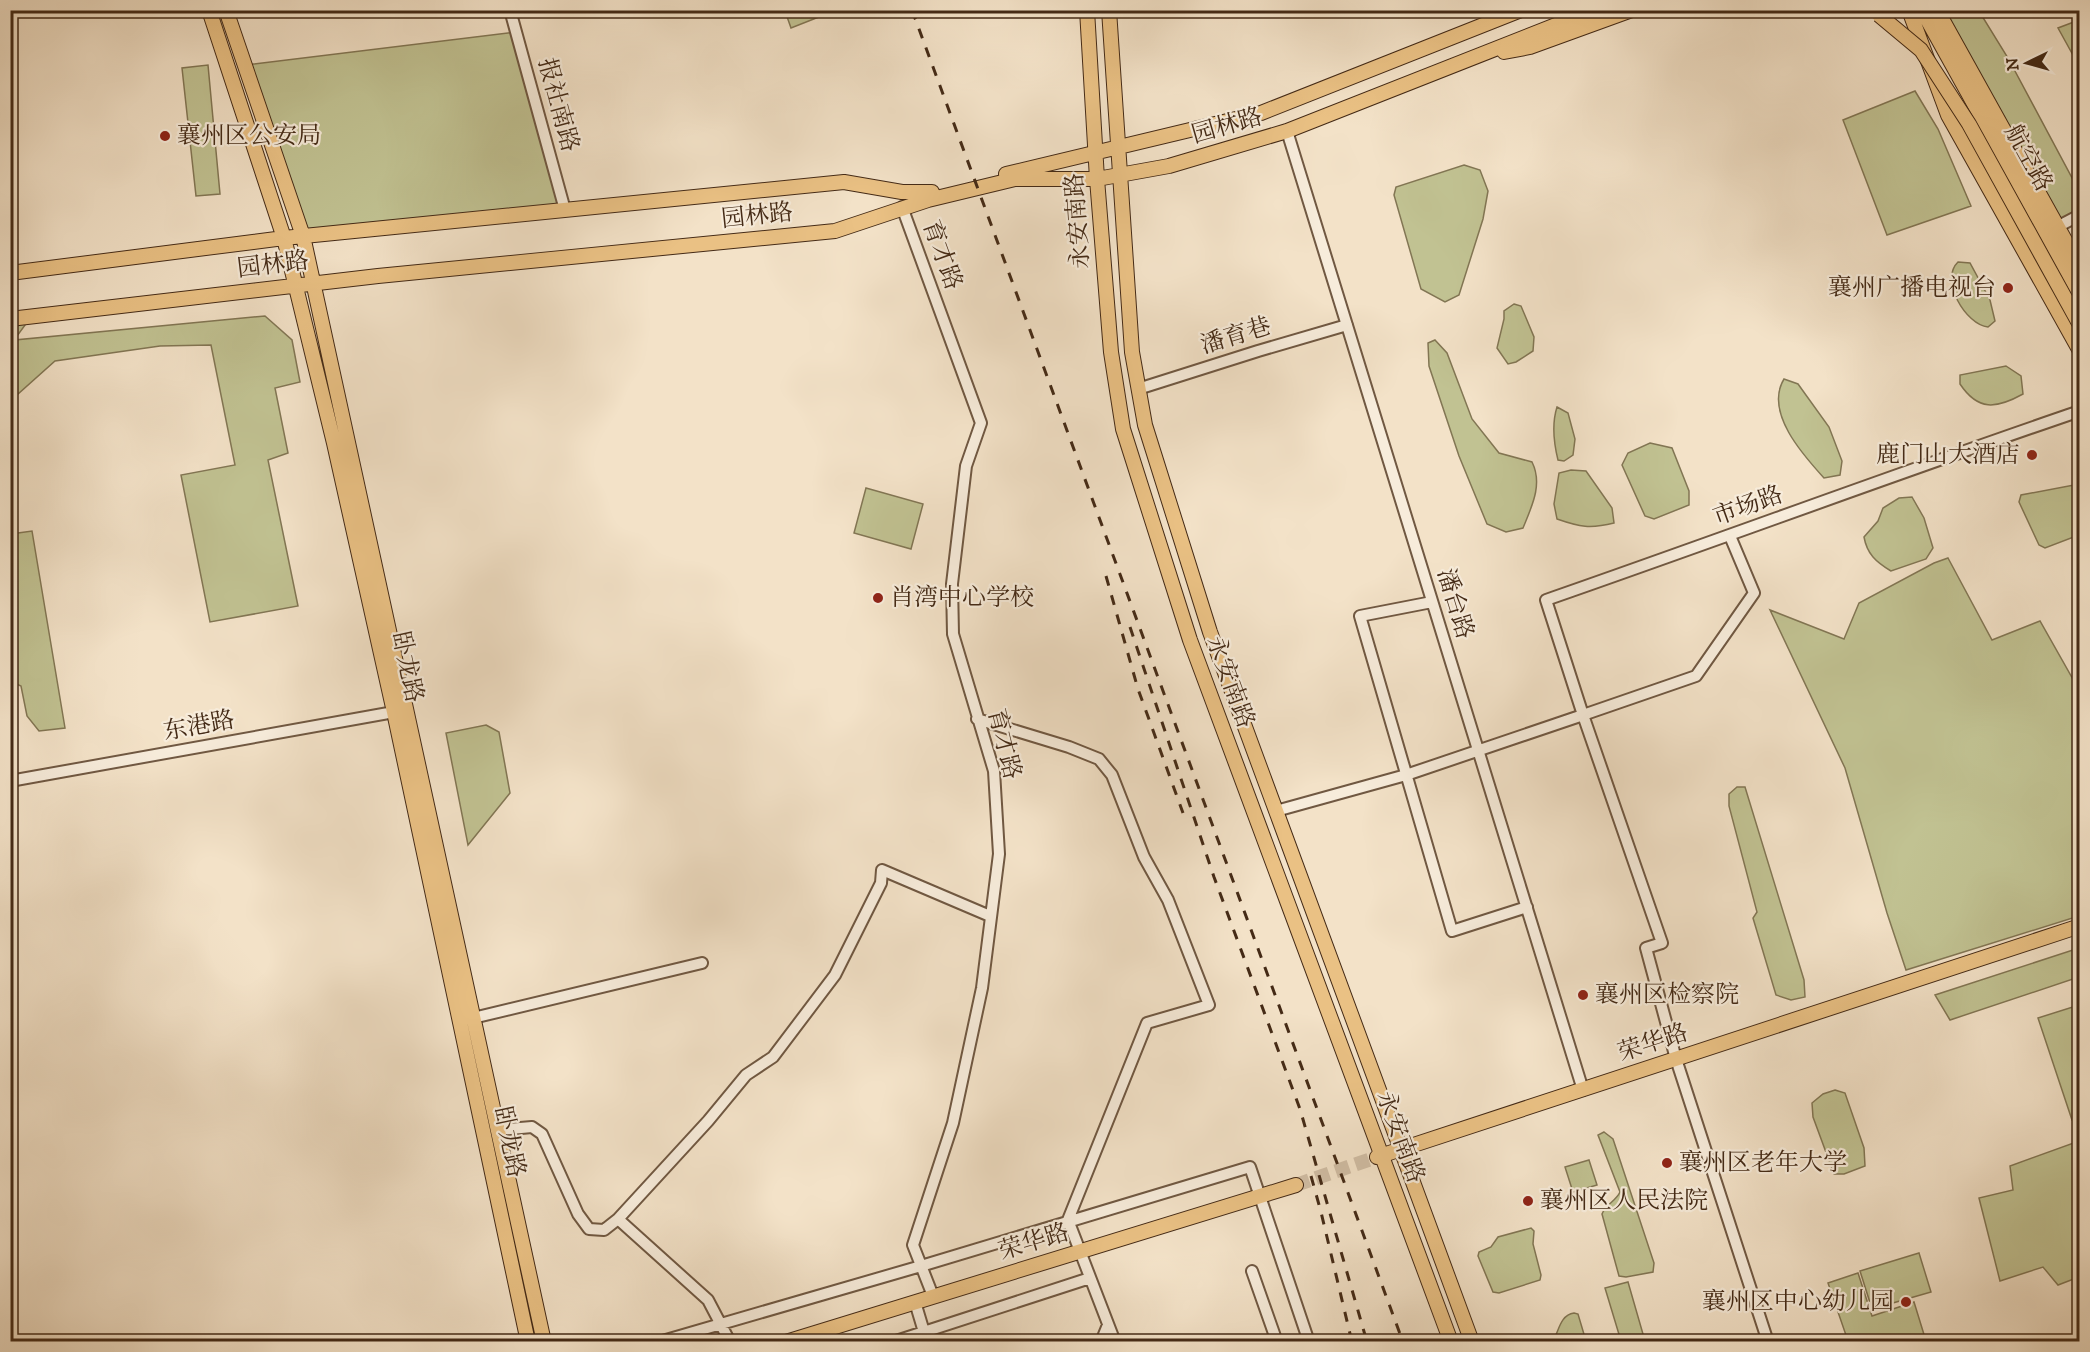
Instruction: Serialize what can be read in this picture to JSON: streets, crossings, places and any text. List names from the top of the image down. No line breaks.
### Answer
{"streets":{"main road":["园林路","航空路","永安南路","卧龙路","荣华路"],"street":["报社南路","育才路","潘育巷","市场路","潘台路","东港路"]},"crossings":[["报社南路","园林路"],["园林路","永安南路"],["园林路","育才路"],["园林路","潘台路"],["园林路","卧龙路"],["永安南路","潘育巷"],["永安南路","荣华路"],["育才路","荣华路"],["潘育巷","潘台路"],["潘台路","荣华路"],["卧龙路","东港路"]],"places":["襄州区公安局","襄州广播电视台","鹿门山大酒店","肖湾中心学校","襄州区检察院","襄州区老年大学","襄州区人民法院","襄州区中心幼儿园"],"north":"left"}
